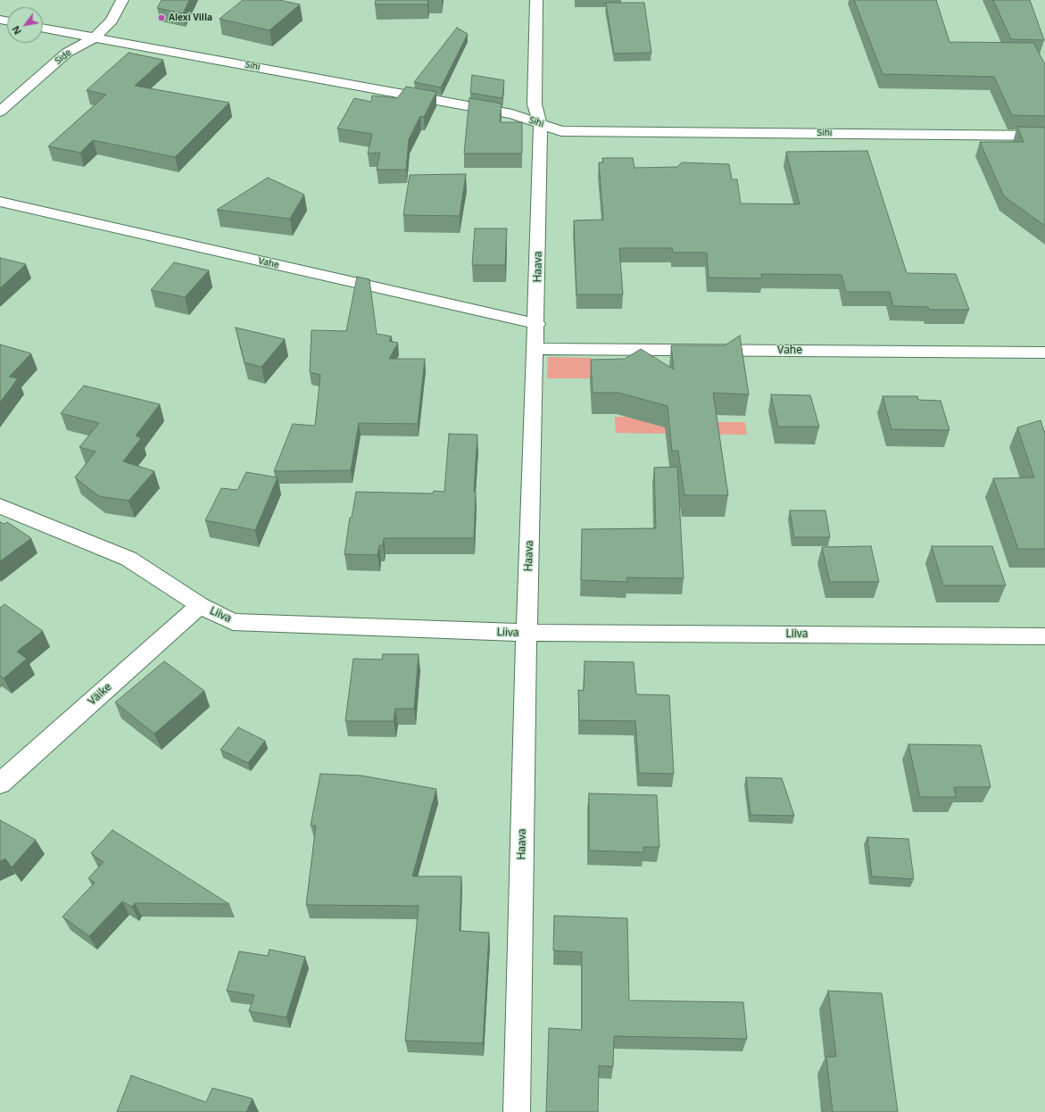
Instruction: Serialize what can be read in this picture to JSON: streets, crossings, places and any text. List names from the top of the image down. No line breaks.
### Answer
{"streets":{"street":["Side","Sihi","Vahe","Haava","Liiva","Väike"]},"crossings":[["Side","Sihi"],["Sihi","Haava"],["Vahe","Haava"],["Haava","Liiva"],["Liiva","Väike"]],"places":["Alexi Villa"],"north":"bottom left"}
